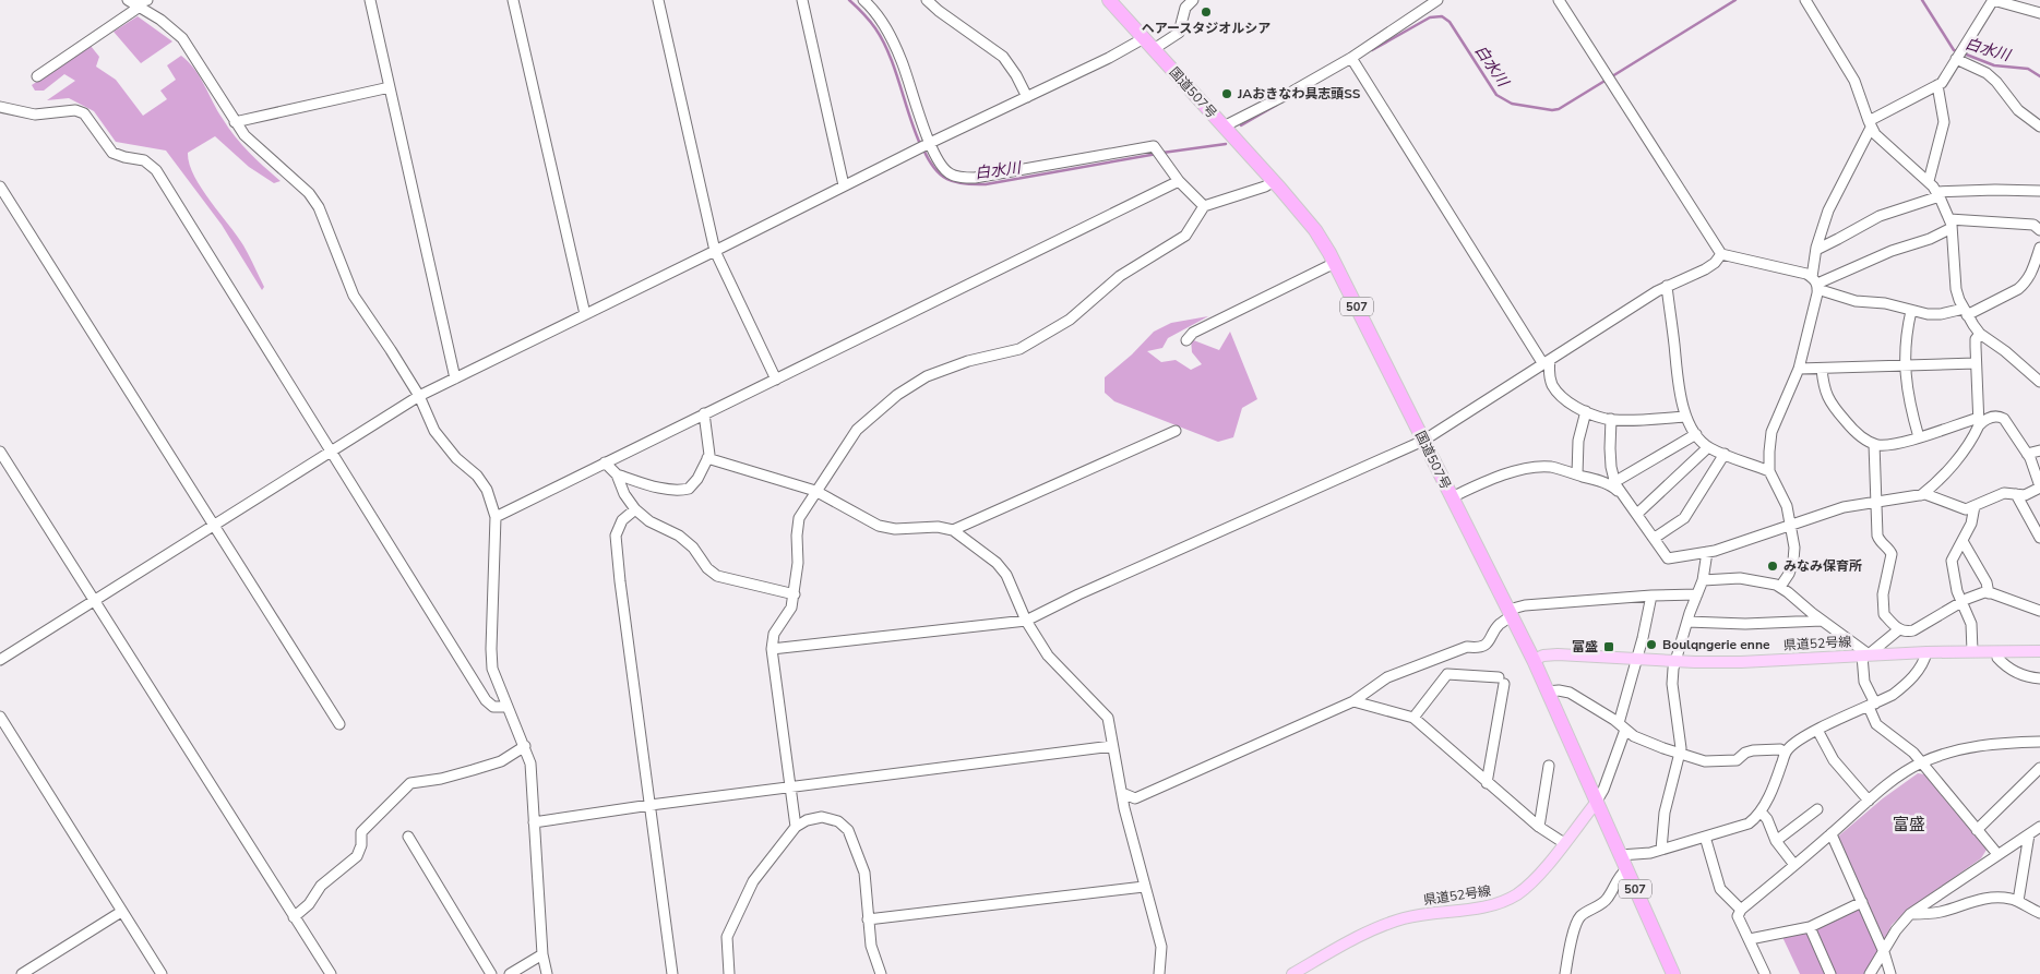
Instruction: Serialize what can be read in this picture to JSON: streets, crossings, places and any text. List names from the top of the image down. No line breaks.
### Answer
{"streets":{"highway":["国道507号","507"],"main road":["県道52号線"]},"crossings":[["国道507号","県道52号線"]],"districts":["富盛"],"water":["白水川"],"places":{"other":["ヘアースタジオルシア","JAおきなわ具志頭SS","みなみ保育所","Boulqngerie enne"],"transit":["富盛"]}}
